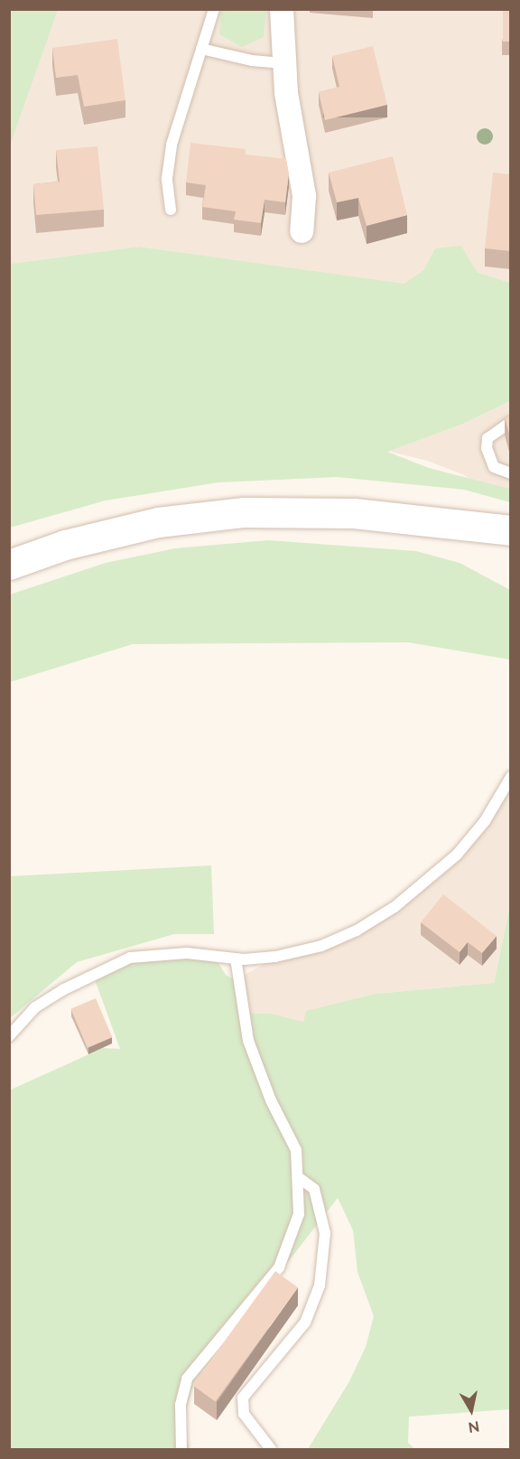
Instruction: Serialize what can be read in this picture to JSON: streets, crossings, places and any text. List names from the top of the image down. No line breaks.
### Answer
{"north":"bottom"}
